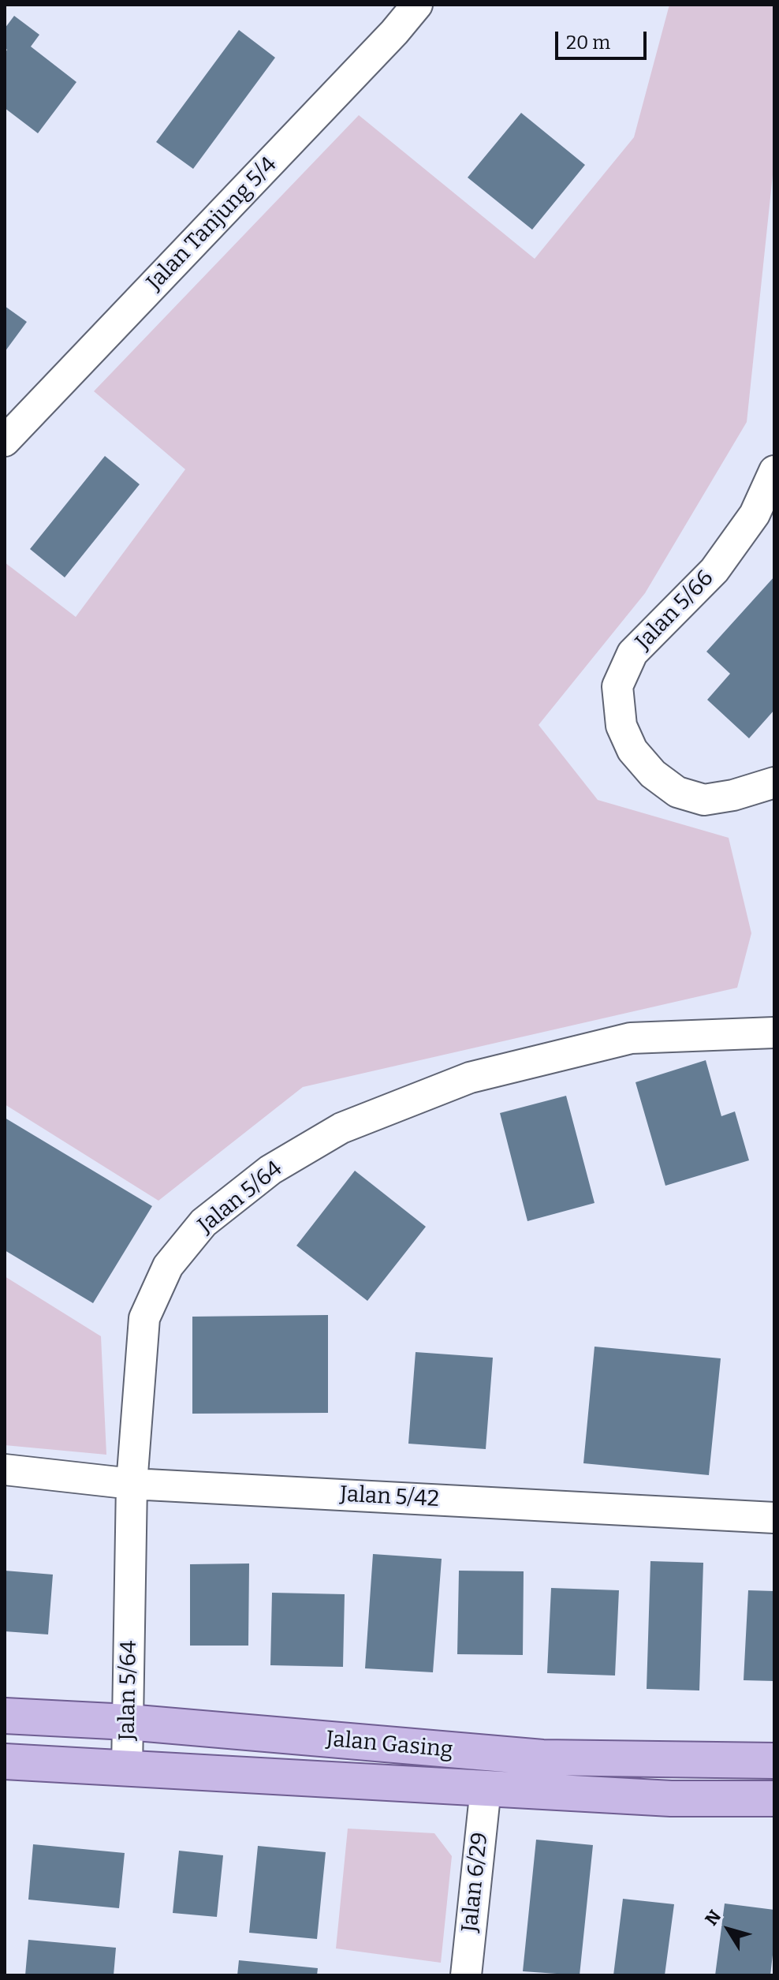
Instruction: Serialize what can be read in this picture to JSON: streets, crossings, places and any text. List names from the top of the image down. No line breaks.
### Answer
{"streets":{"main road":["Jalan Gasing"],"street":["Jalan Tanjung 5/4","Jalan 5/66","Jalan 5/64","Jalan 5/42","Jalan 6/29"]},"crossings":[["Jalan 5/64","Jalan 5/42"],["Jalan 5/64","Jalan Gasing"],["Jalan Gasing","Jalan 6/29"]],"scale_bar":"20 m","north":"top left"}
